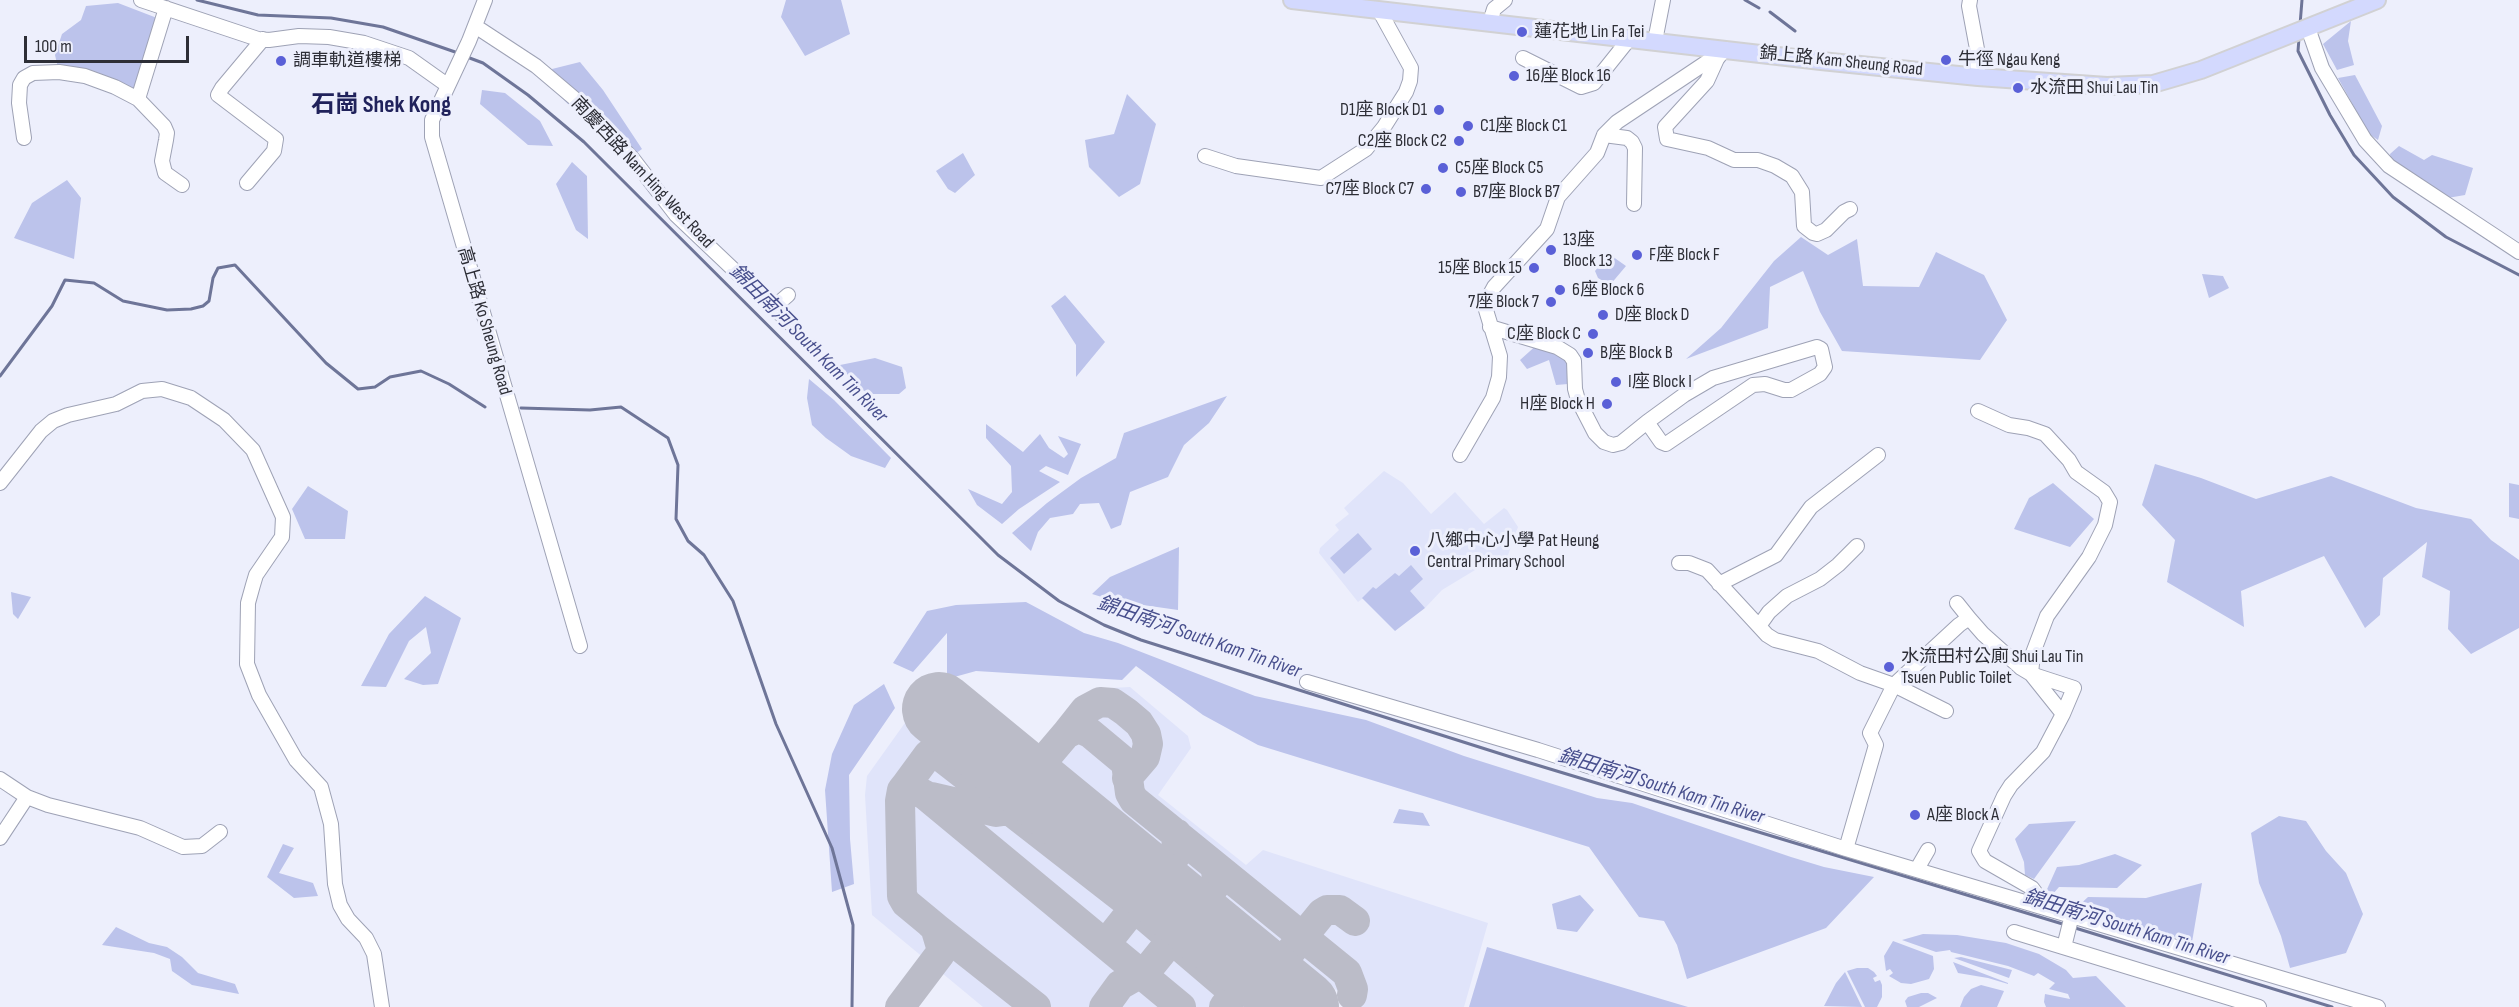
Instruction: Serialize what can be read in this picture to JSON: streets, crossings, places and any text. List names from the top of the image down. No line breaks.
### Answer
{"streets":{"main road":["錦上路 Kam Sheung Road"],"street":["南慶西路 Nam Hing West Road","高上路 Ko Sheung Road"]},"crossings":[["南慶西路 Nam Hing West Road","高上路 Ko Sheung Road"]],"districts":["石崗 Shek Kong"],"water":["錦田南河 South Kam Tin River"],"places":["蓮花地 Lin Fa Tei","牛徑 Ngau Keng","調車軌道樓梯","16座 Block 16","水流田 Shui Lau Tin","D1座 Block D1","C1座 Block C1","C2座 Block C2","C5座 Block C5","C7座 Block C7","B7座 Block B7","13座 Block 13","F座 Block F","15座 Block 15","6座 Block 6","7座 Block 7","D座 Block D","C座 Block C","B座 Block B","I座 Block I","H座 Block H","八鄉中心小學 Pat Heung Central Primary School","水流田村公廁 Shui Lau Tin Tsuen Public Toilet","A座 Block A"],"scale_bar":"100 m"}
